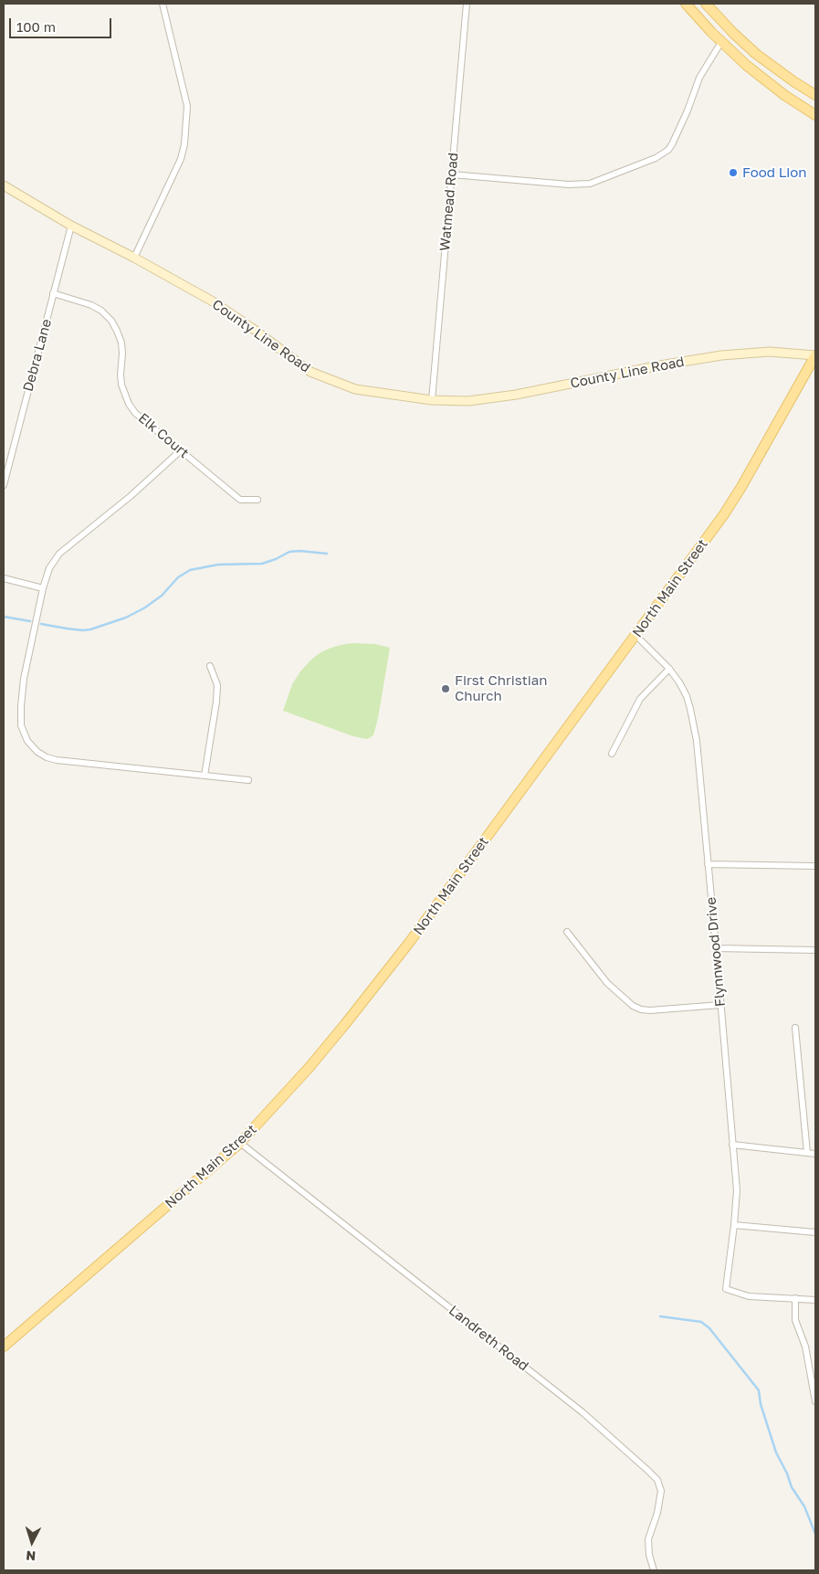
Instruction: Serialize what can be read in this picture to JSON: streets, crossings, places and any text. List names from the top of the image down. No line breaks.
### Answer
{"streets":{"main road":["North Main Street"],"street":["Watmead Road","County Line Road","Debra Lane","Elk Court","Flynnwood Drive","Landreth Road"]},"crossings":[["Watmead Road","County Line Road"],["County Line Road","Debra Lane"],["County Line Road","North Main Street"],["Debra Lane","Elk Court"],["North Main Street","Flynnwood Drive"],["North Main Street","Landreth Road"]],"places":["Food Lion","First Christian Church"],"scale_bar":"100 m","north":"bottom"}
